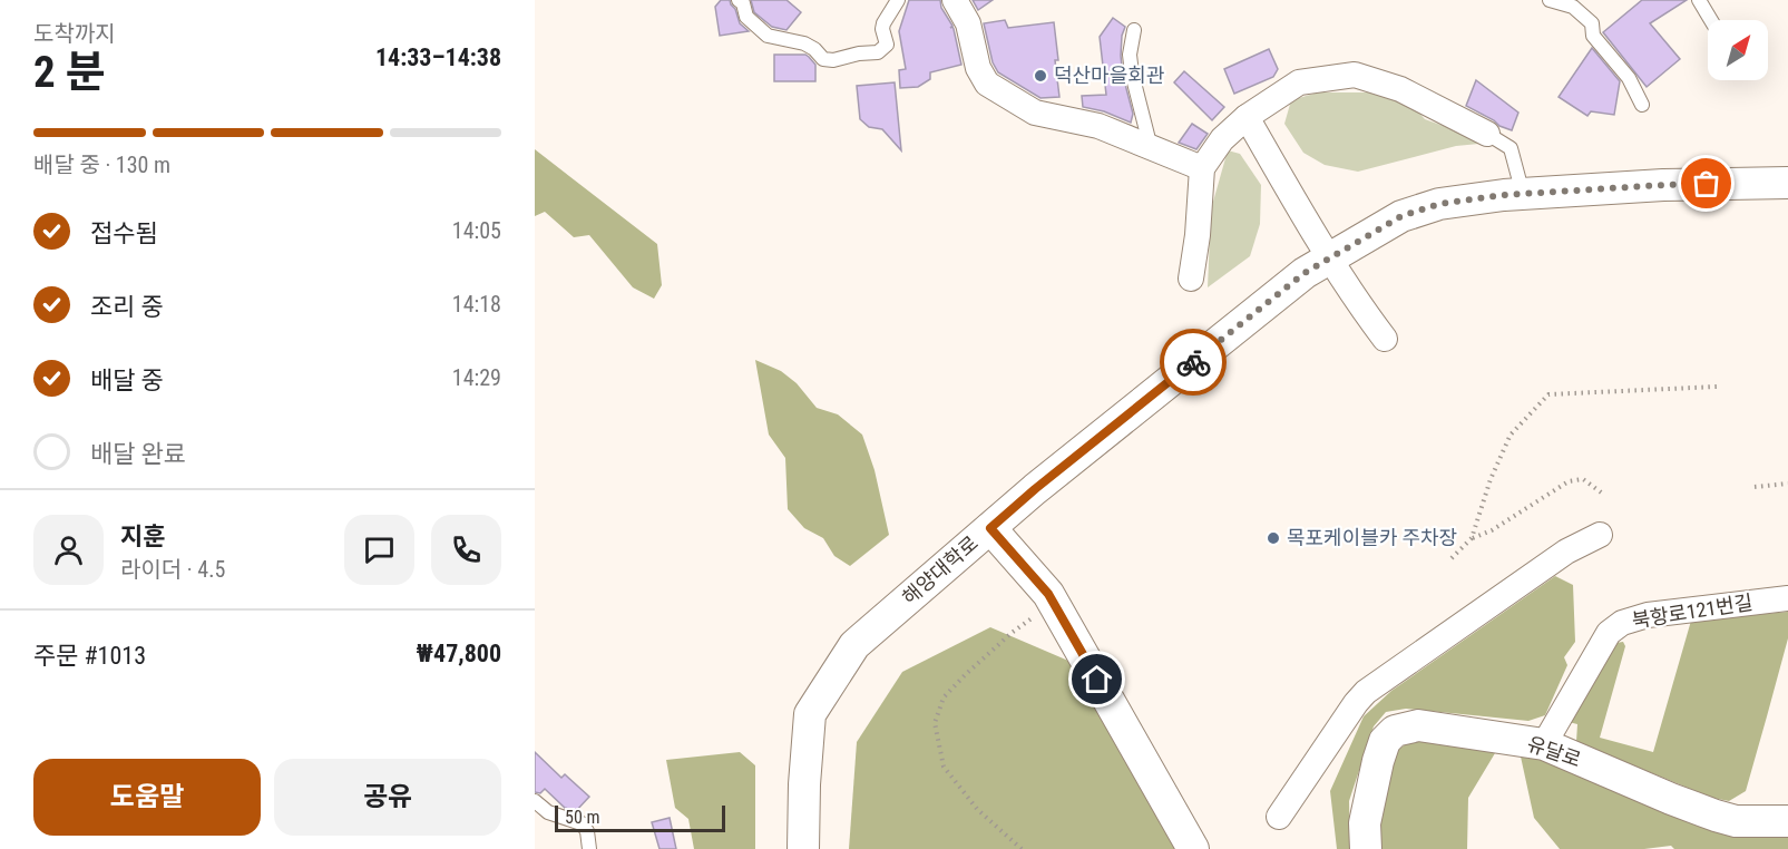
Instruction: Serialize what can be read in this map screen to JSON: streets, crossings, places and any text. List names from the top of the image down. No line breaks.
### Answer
{"streets":{"street":["해양대학로","북항로121번길","유달로"]},"crossings":[["북항로121번길","유달로"]],"places":["덕산마을회관","목포케이블카 주차장"],"scale_bar":"50 m","north":"top right","page":{"heading":["2 분","도착까지","14:33–14:38"],"panel":["지훈","라이더 · 4.5","주문 #1013","₩47,800"],"bar":"배달 중 · 130 m","list":[["접수됨","14:05"],["조리 중","14:18"],["배달 중","14:29"],"배달 완료"],"buttons":["도움말","공유"],"scale":"50 m"}}
